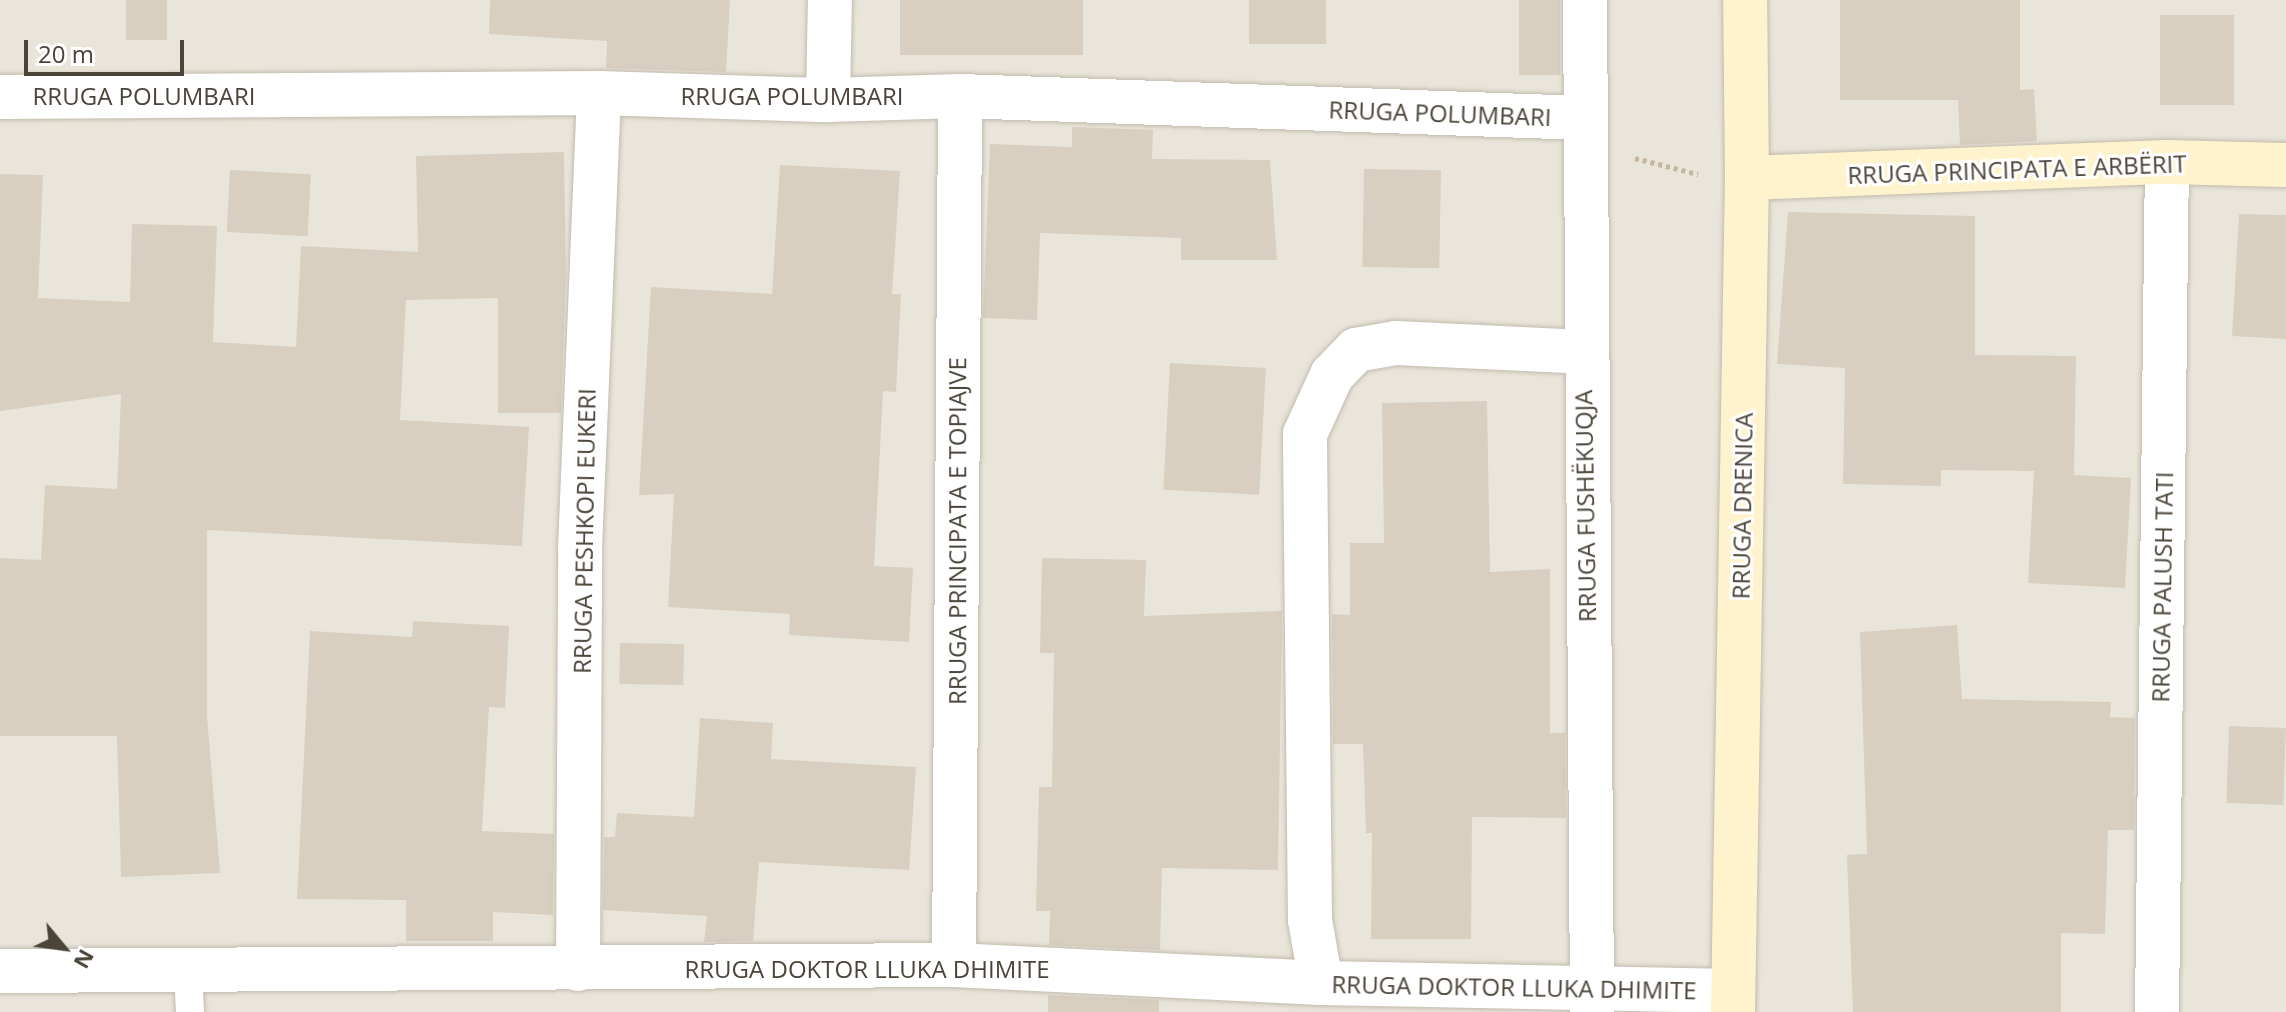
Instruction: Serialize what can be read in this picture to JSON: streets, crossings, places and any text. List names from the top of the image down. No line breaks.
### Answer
{"streets":{"street":["RRUGA POLUMBARI","RRUGA PRINCIPATA E ARBËRIT","RRUGA FUSHËKUQJA","RRUGA DRENICA","RRUGA PESHKOPI EUKERI","RRUGA PRINCIPATA E TOPIAJVE","RRUGA PALUSH TATI","RRUGA DOKTOR LLUKA DHIMITE"]},"crossings":[["RRUGA POLUMBARI","RRUGA FUSHËKUQJA"],["RRUGA POLUMBARI","RRUGA PESHKOPI EUKERI"],["RRUGA POLUMBARI","RRUGA PRINCIPATA E TOPIAJVE"],["RRUGA PRINCIPATA E ARBËRIT","RRUGA DRENICA"],["RRUGA PRINCIPATA E ARBËRIT","RRUGA PALUSH TATI"],["RRUGA FUSHËKUQJA","RRUGA DOKTOR LLUKA DHIMITE"],["RRUGA DRENICA","RRUGA DOKTOR LLUKA DHIMITE"],["RRUGA PESHKOPI EUKERI","RRUGA DOKTOR LLUKA DHIMITE"],["RRUGA PRINCIPATA E TOPIAJVE","RRUGA DOKTOR LLUKA DHIMITE"]],"scale_bar":"20 m","north":"bottom right"}
